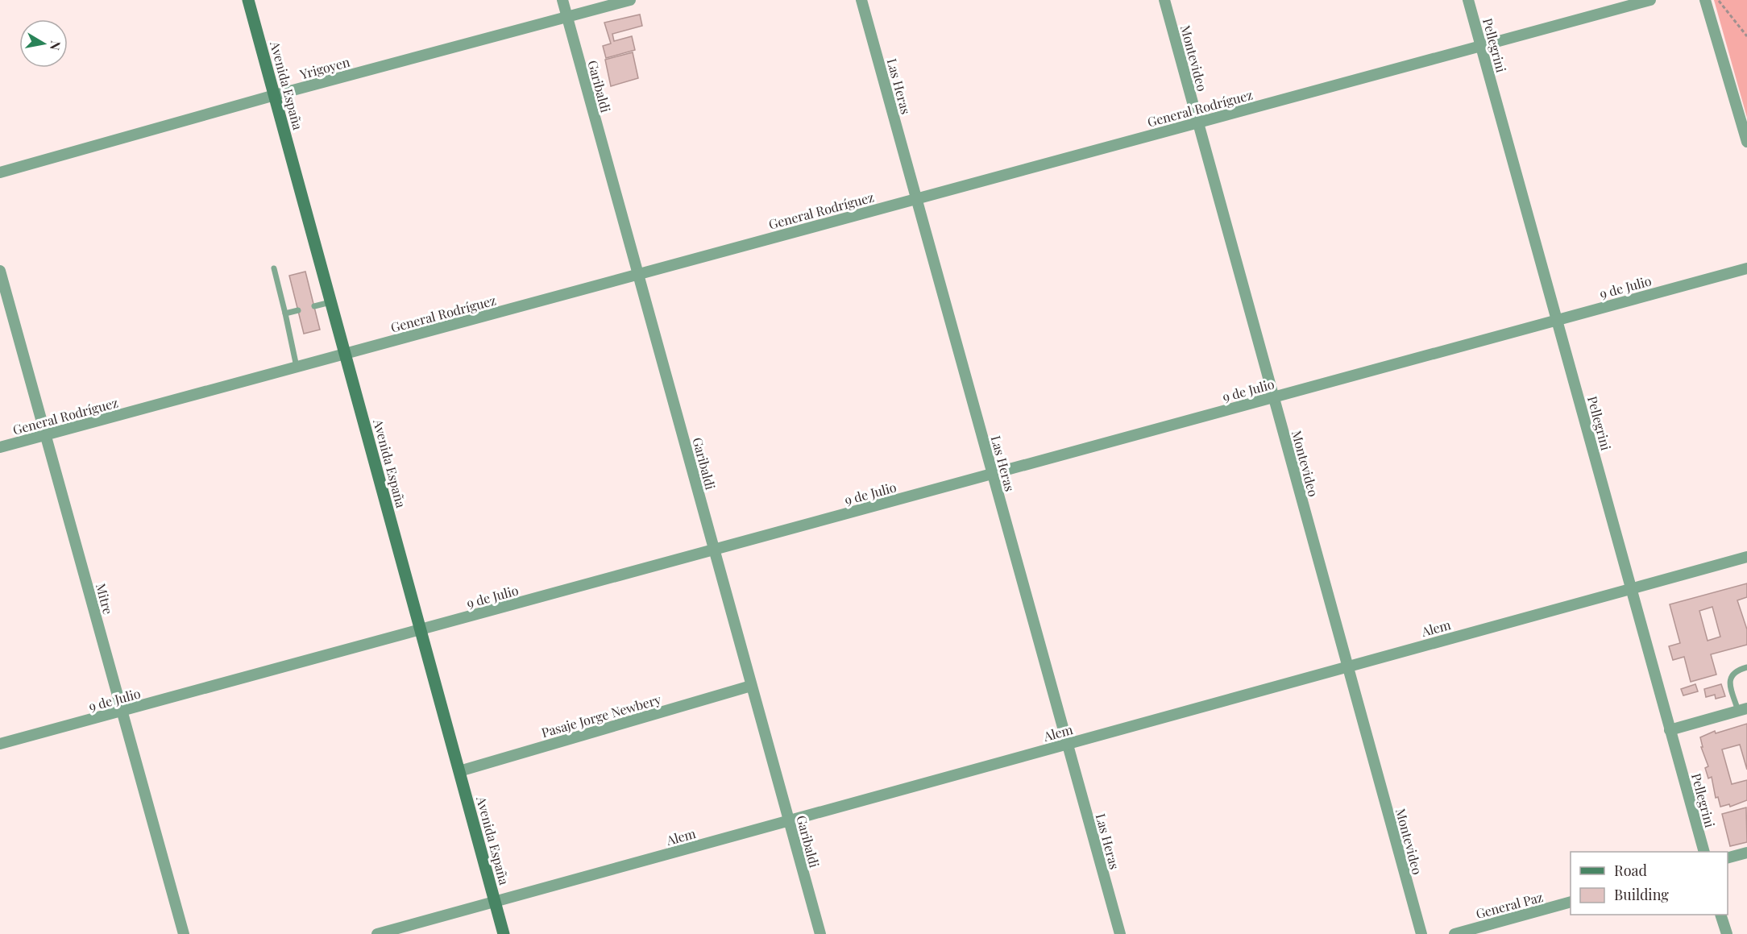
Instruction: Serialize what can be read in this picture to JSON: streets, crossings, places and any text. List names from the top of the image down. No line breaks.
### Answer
{"streets":{"main road":["Avenida España"],"street":["Pellegrini","Montevideo","Yrigoyen","Garibaldi","Las Heras","General Rodríguez","9 de Julio","Mitre","Alem","Pasaje Jorge Newbery","General Paz"]},"crossings":[["Pellegrini","General Rodríguez"],["Pellegrini","9 de Julio"],["Pellegrini","Alem"],["Montevideo","General Rodríguez"],["Montevideo","9 de Julio"],["Montevideo","Alem"],["Yrigoyen","Avenida España"],["Yrigoyen","Garibaldi"],["Avenida España","General Rodríguez"],["Avenida España","9 de Julio"],["Avenida España","Alem"],["Avenida España","Pasaje Jorge Newbery"],["Garibaldi","General Rodríguez"],["Garibaldi","9 de Julio"],["Garibaldi","Alem"],["Garibaldi","Pasaje Jorge Newbery"],["Las Heras","General Rodríguez"],["Las Heras","9 de Julio"],["Las Heras","Alem"],["General Rodríguez","Mitre"],["9 de Julio","Mitre"]],"legend":["Road","Building"],"north":"right"}
